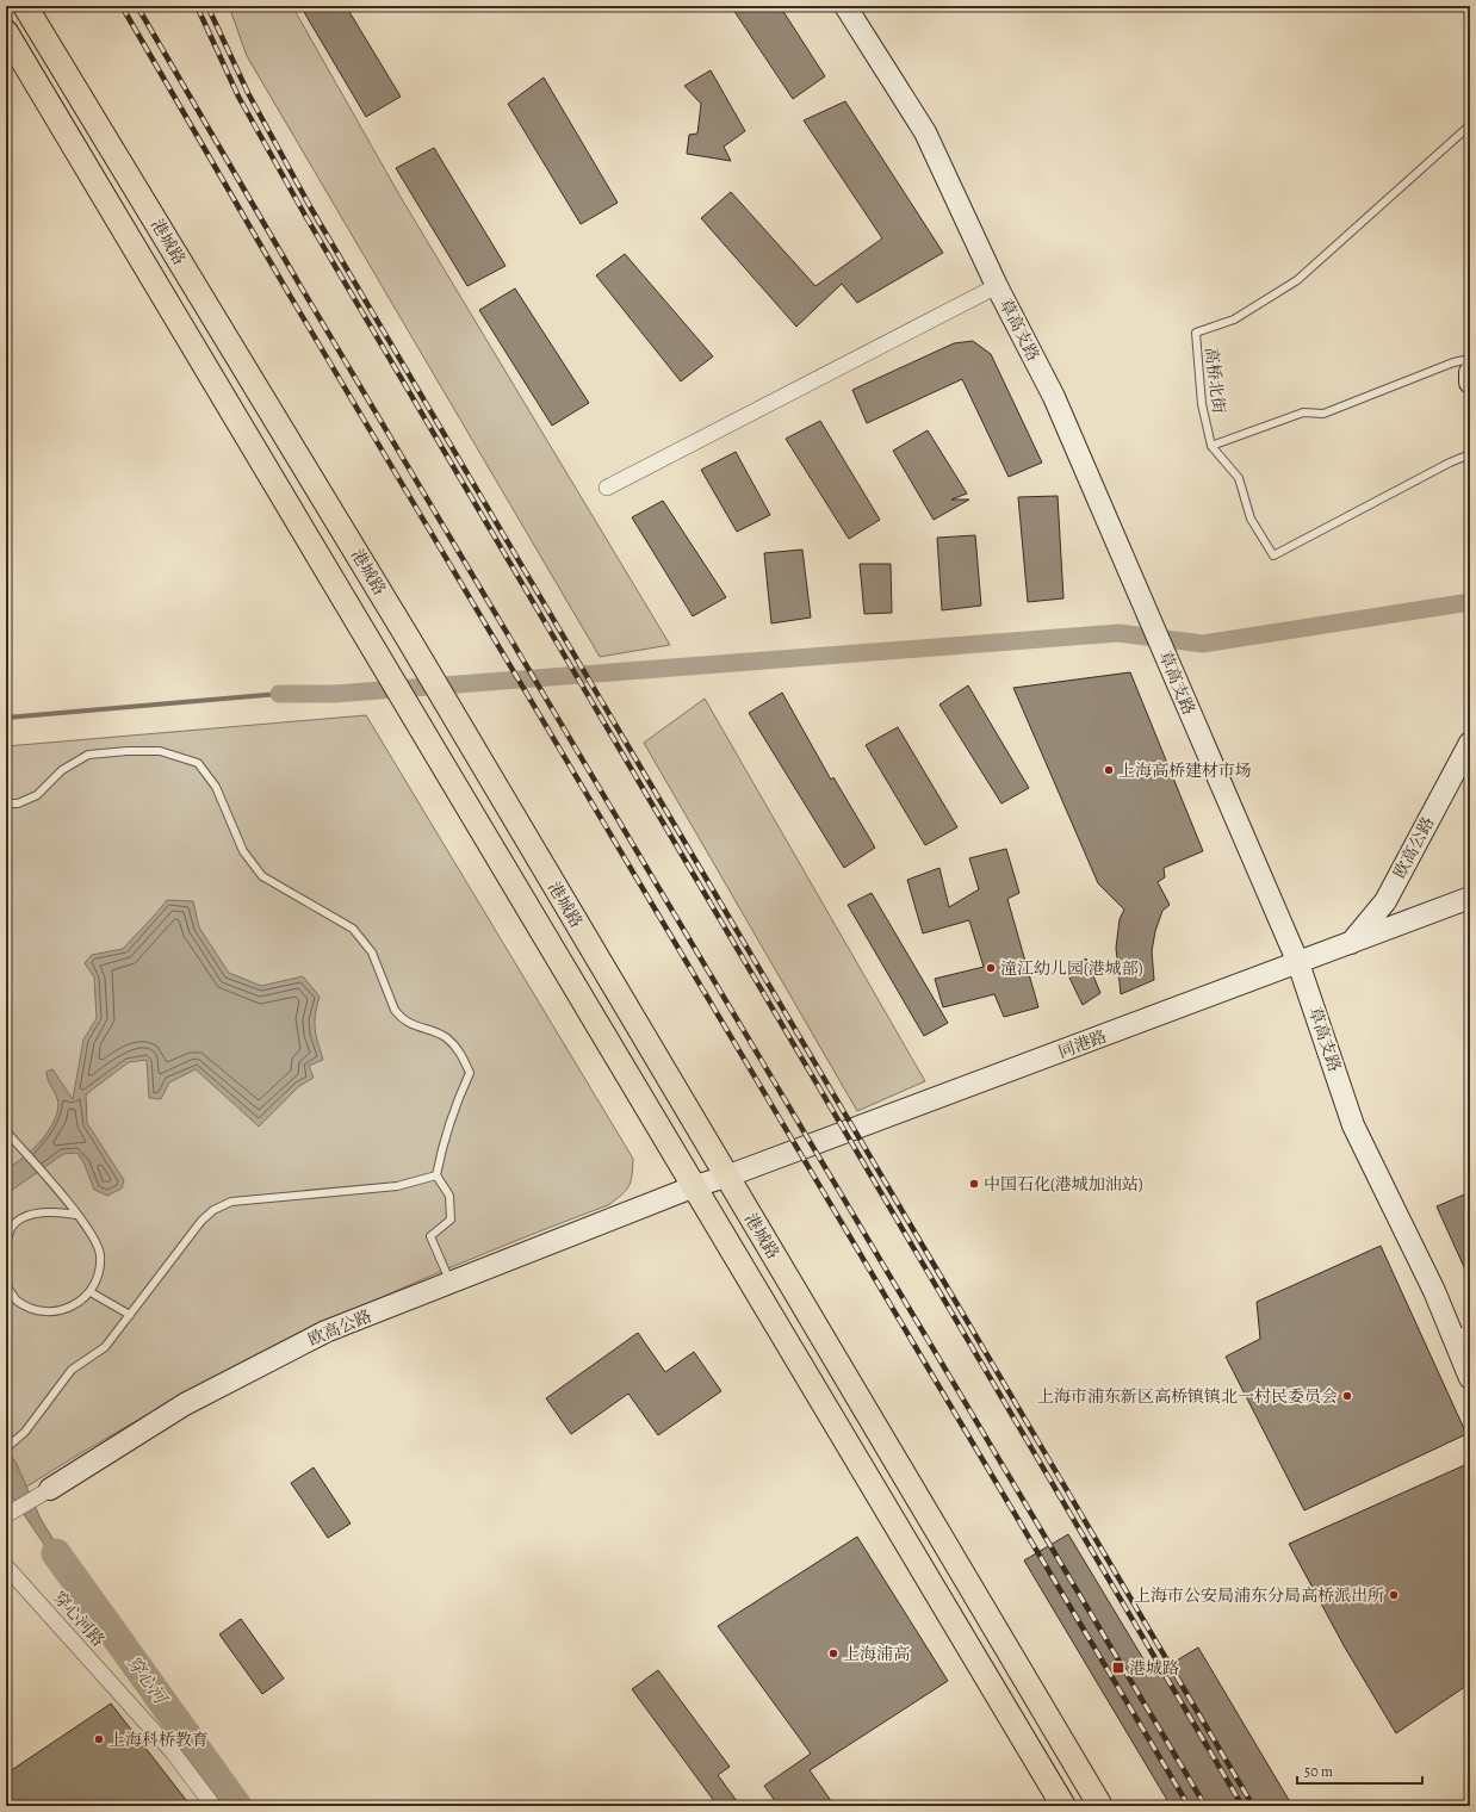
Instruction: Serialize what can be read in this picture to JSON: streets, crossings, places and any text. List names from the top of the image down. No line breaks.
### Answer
{"streets":{"main road":["港城路"],"street":["草高支路","欧高公路","同港路","穿心河路"],"lane":["高桥北街"]},"crossings":[["港城路","欧高公路"],["港城路","同港路"],["草高支路","同港路"],["欧高公路","同港路"]],"water":["穿心河"],"places":{"other":["上海高桥建材市场","潼江幼儿园(港城部)","中国石化(港城加油站)","上海市浦东新区高桥镇镇北一村民委员会","上海市公安局浦东分局高桥派出所","上海浦高","上海科桥教育"],"transit":["港城路"]},"scale_bar":"50 m"}
